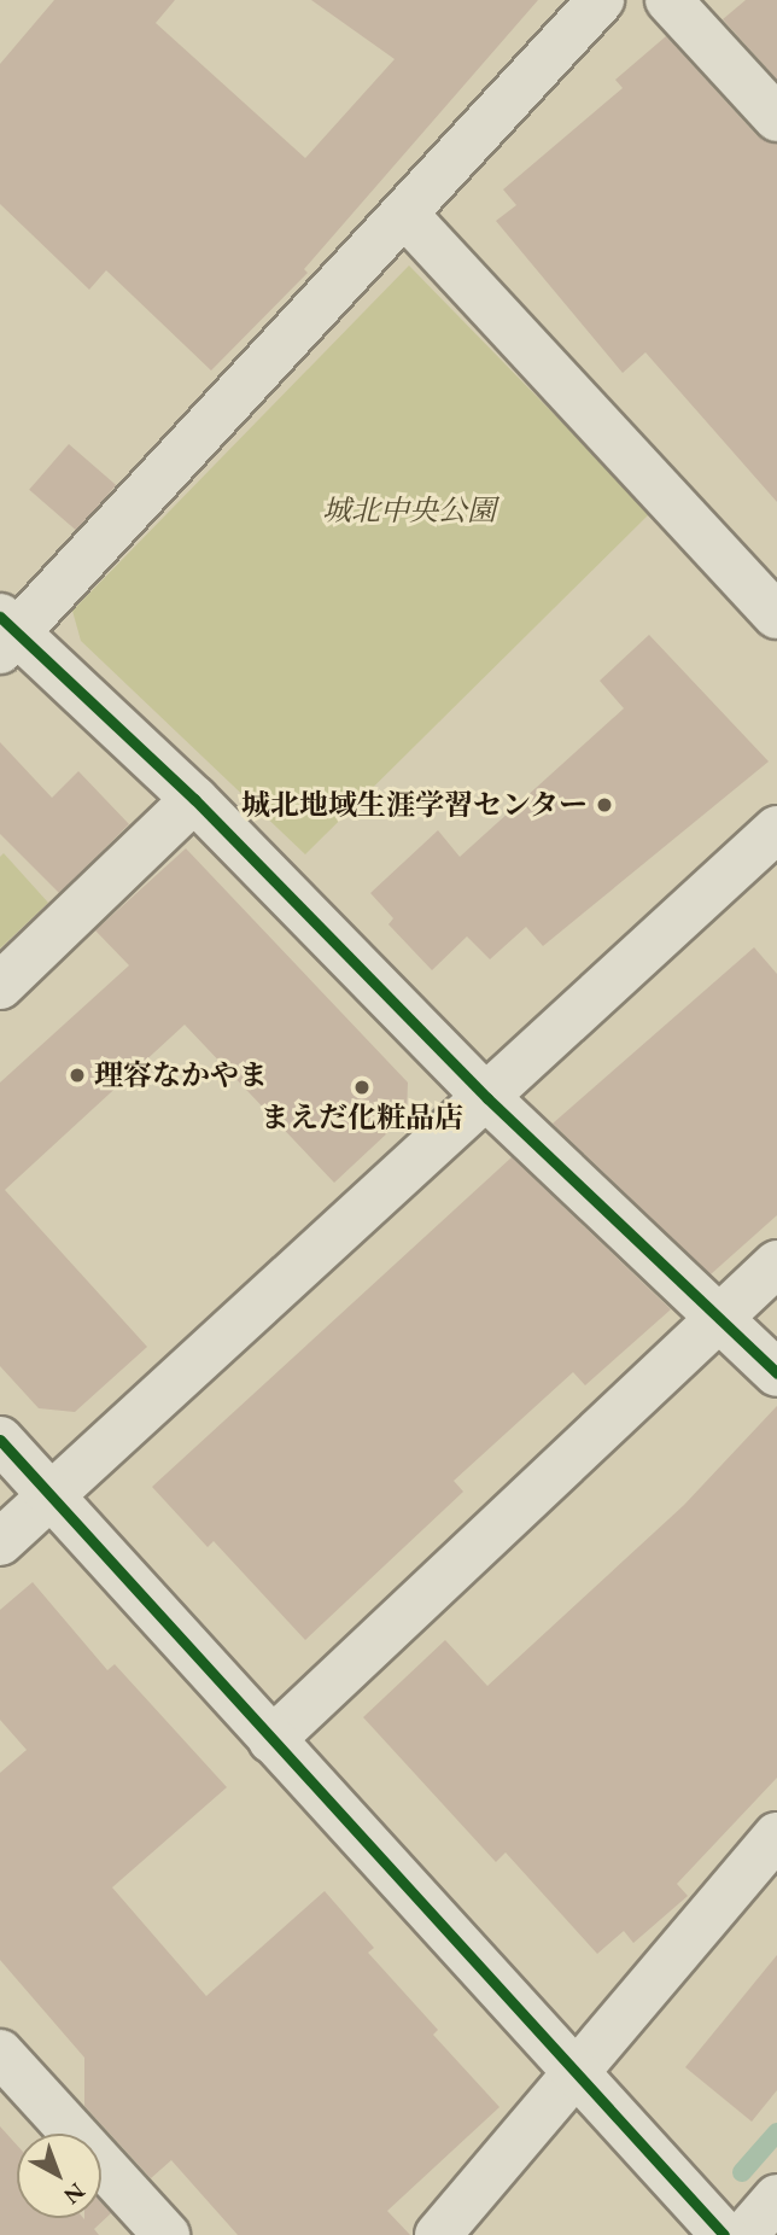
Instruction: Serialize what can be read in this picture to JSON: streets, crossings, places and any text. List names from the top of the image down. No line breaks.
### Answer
{"parks":["城北中央公園"],"places":["城北地域生涯学習センター","理容なかやま","まえだ化粧品店"],"north":"bottom right"}
